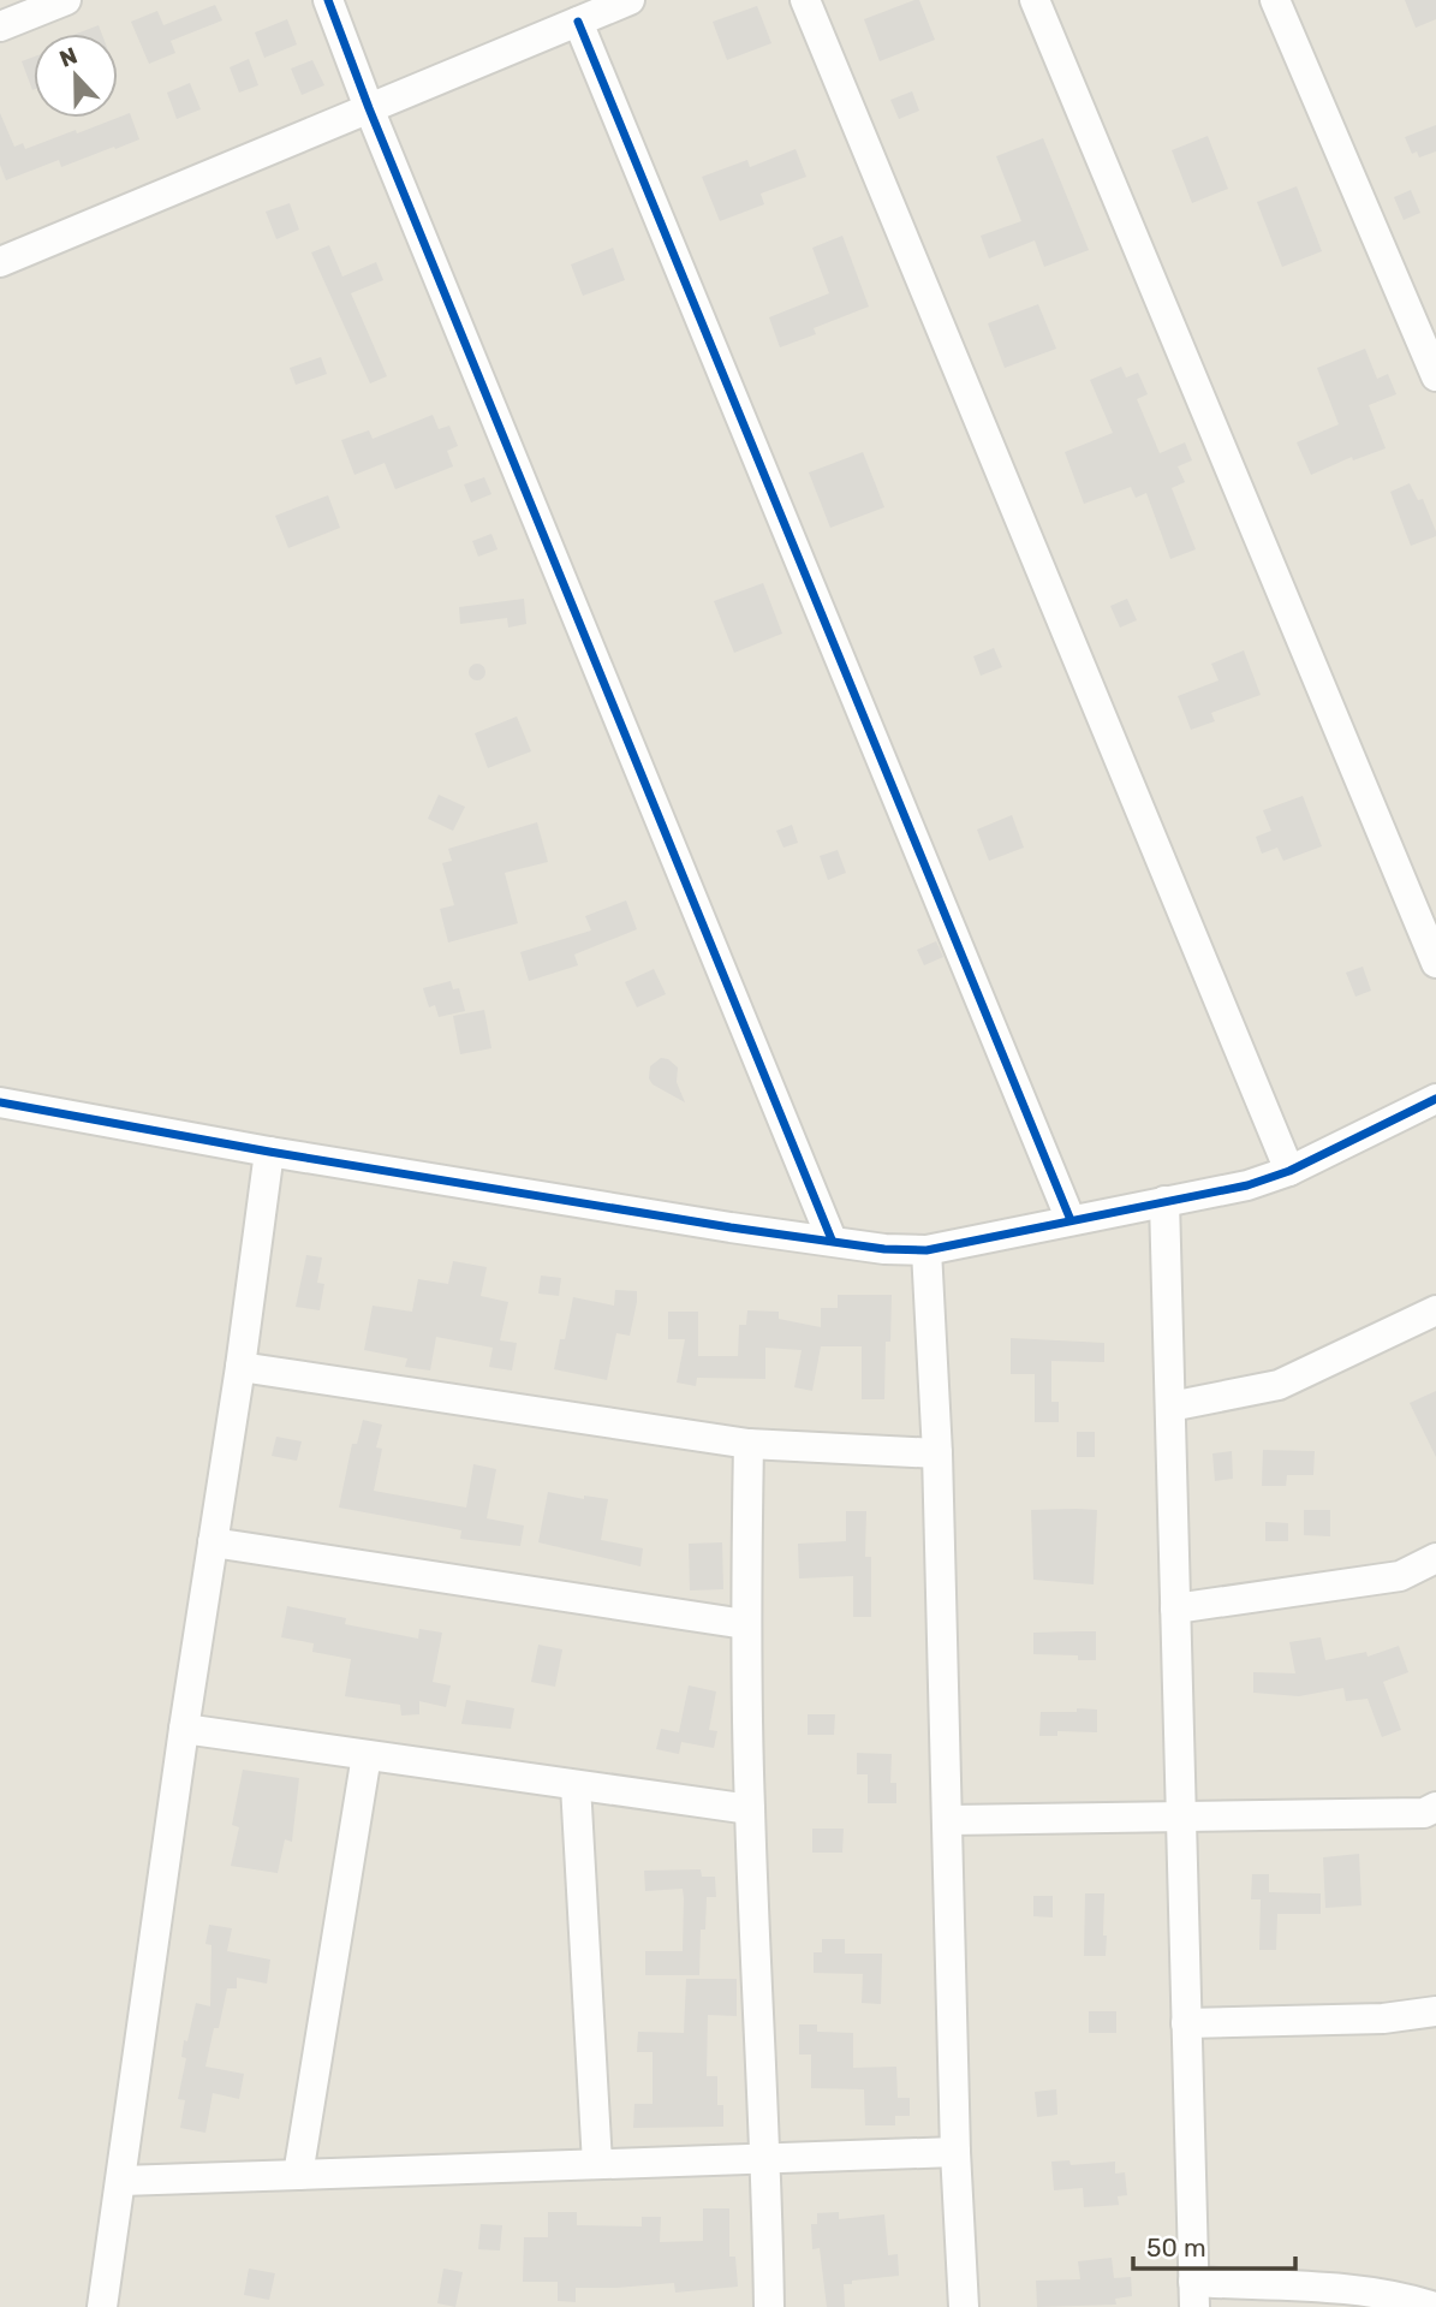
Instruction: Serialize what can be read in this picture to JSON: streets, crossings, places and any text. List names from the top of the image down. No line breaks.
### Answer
{"scale_bar":"50 m","north":"top"}
